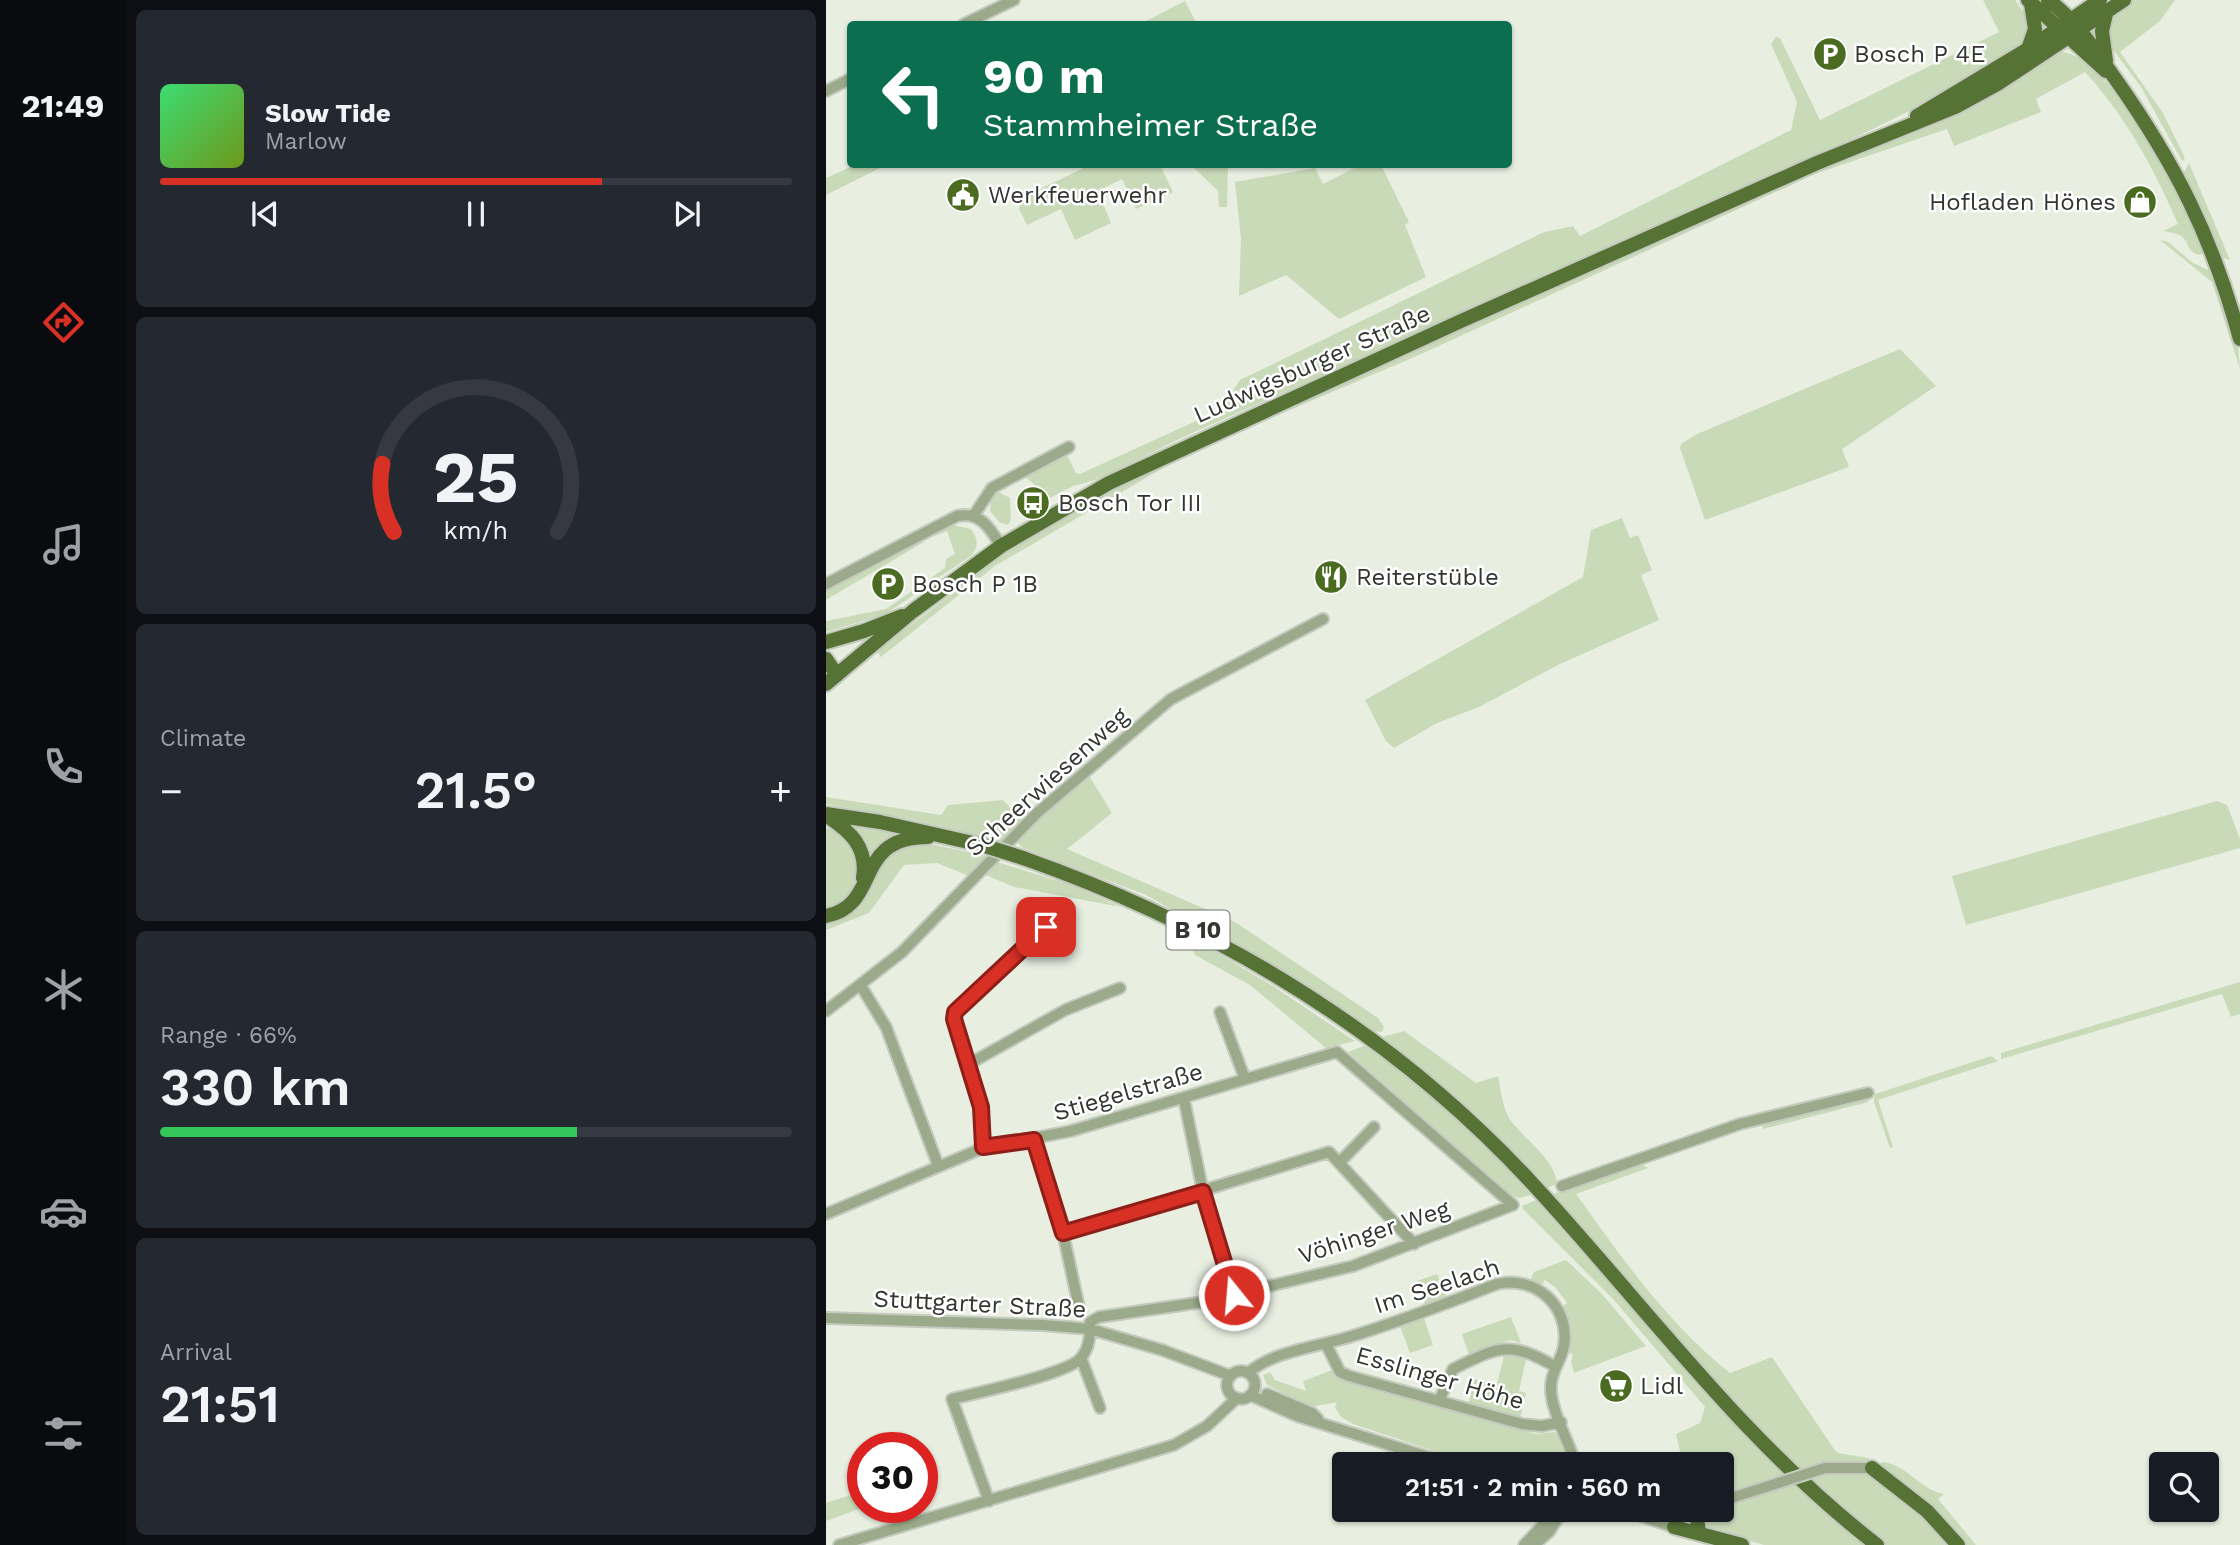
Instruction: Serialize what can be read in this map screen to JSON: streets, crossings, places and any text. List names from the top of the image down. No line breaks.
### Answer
{"streets":{"main road":["Ludwigsburger Straße","B 10"],"street":["Scheerwiesenweg","Stiegelstraße","Vöhinger Weg","Im Seelach","Stuttgarter Straße","Esslinger Höhe"]},"crossings":[["Stiegelstraße","Vöhinger Weg"],["Vöhinger Weg","Stuttgarter Straße"],["Im Seelach","Stuttgarter Straße"],["Im Seelach","Esslinger Höhe"]],"places":{"parking":["Bosch P 4E","Bosch P 1B"],"public building":["Werkfeuerwehr"],"shop":["Hofladen Hönes"],"bus stop":["Bosch Tor III"],"restaurant":["Reiterstüble"],"supermarket":["Lidl"]},"page":{"tabs":"21:49","turn":["90 m","Stammheimer Straße"],"song":["Slow Tide","Marlow"],"tile":["Climate",["Range · 66%","330 km"],["Arrival","21:51"]],"heat":["−","21.5°","+"],"limit":"30","trip":"21:51 · 2 min · 560 m","gauge":["25","km/h"]}}
